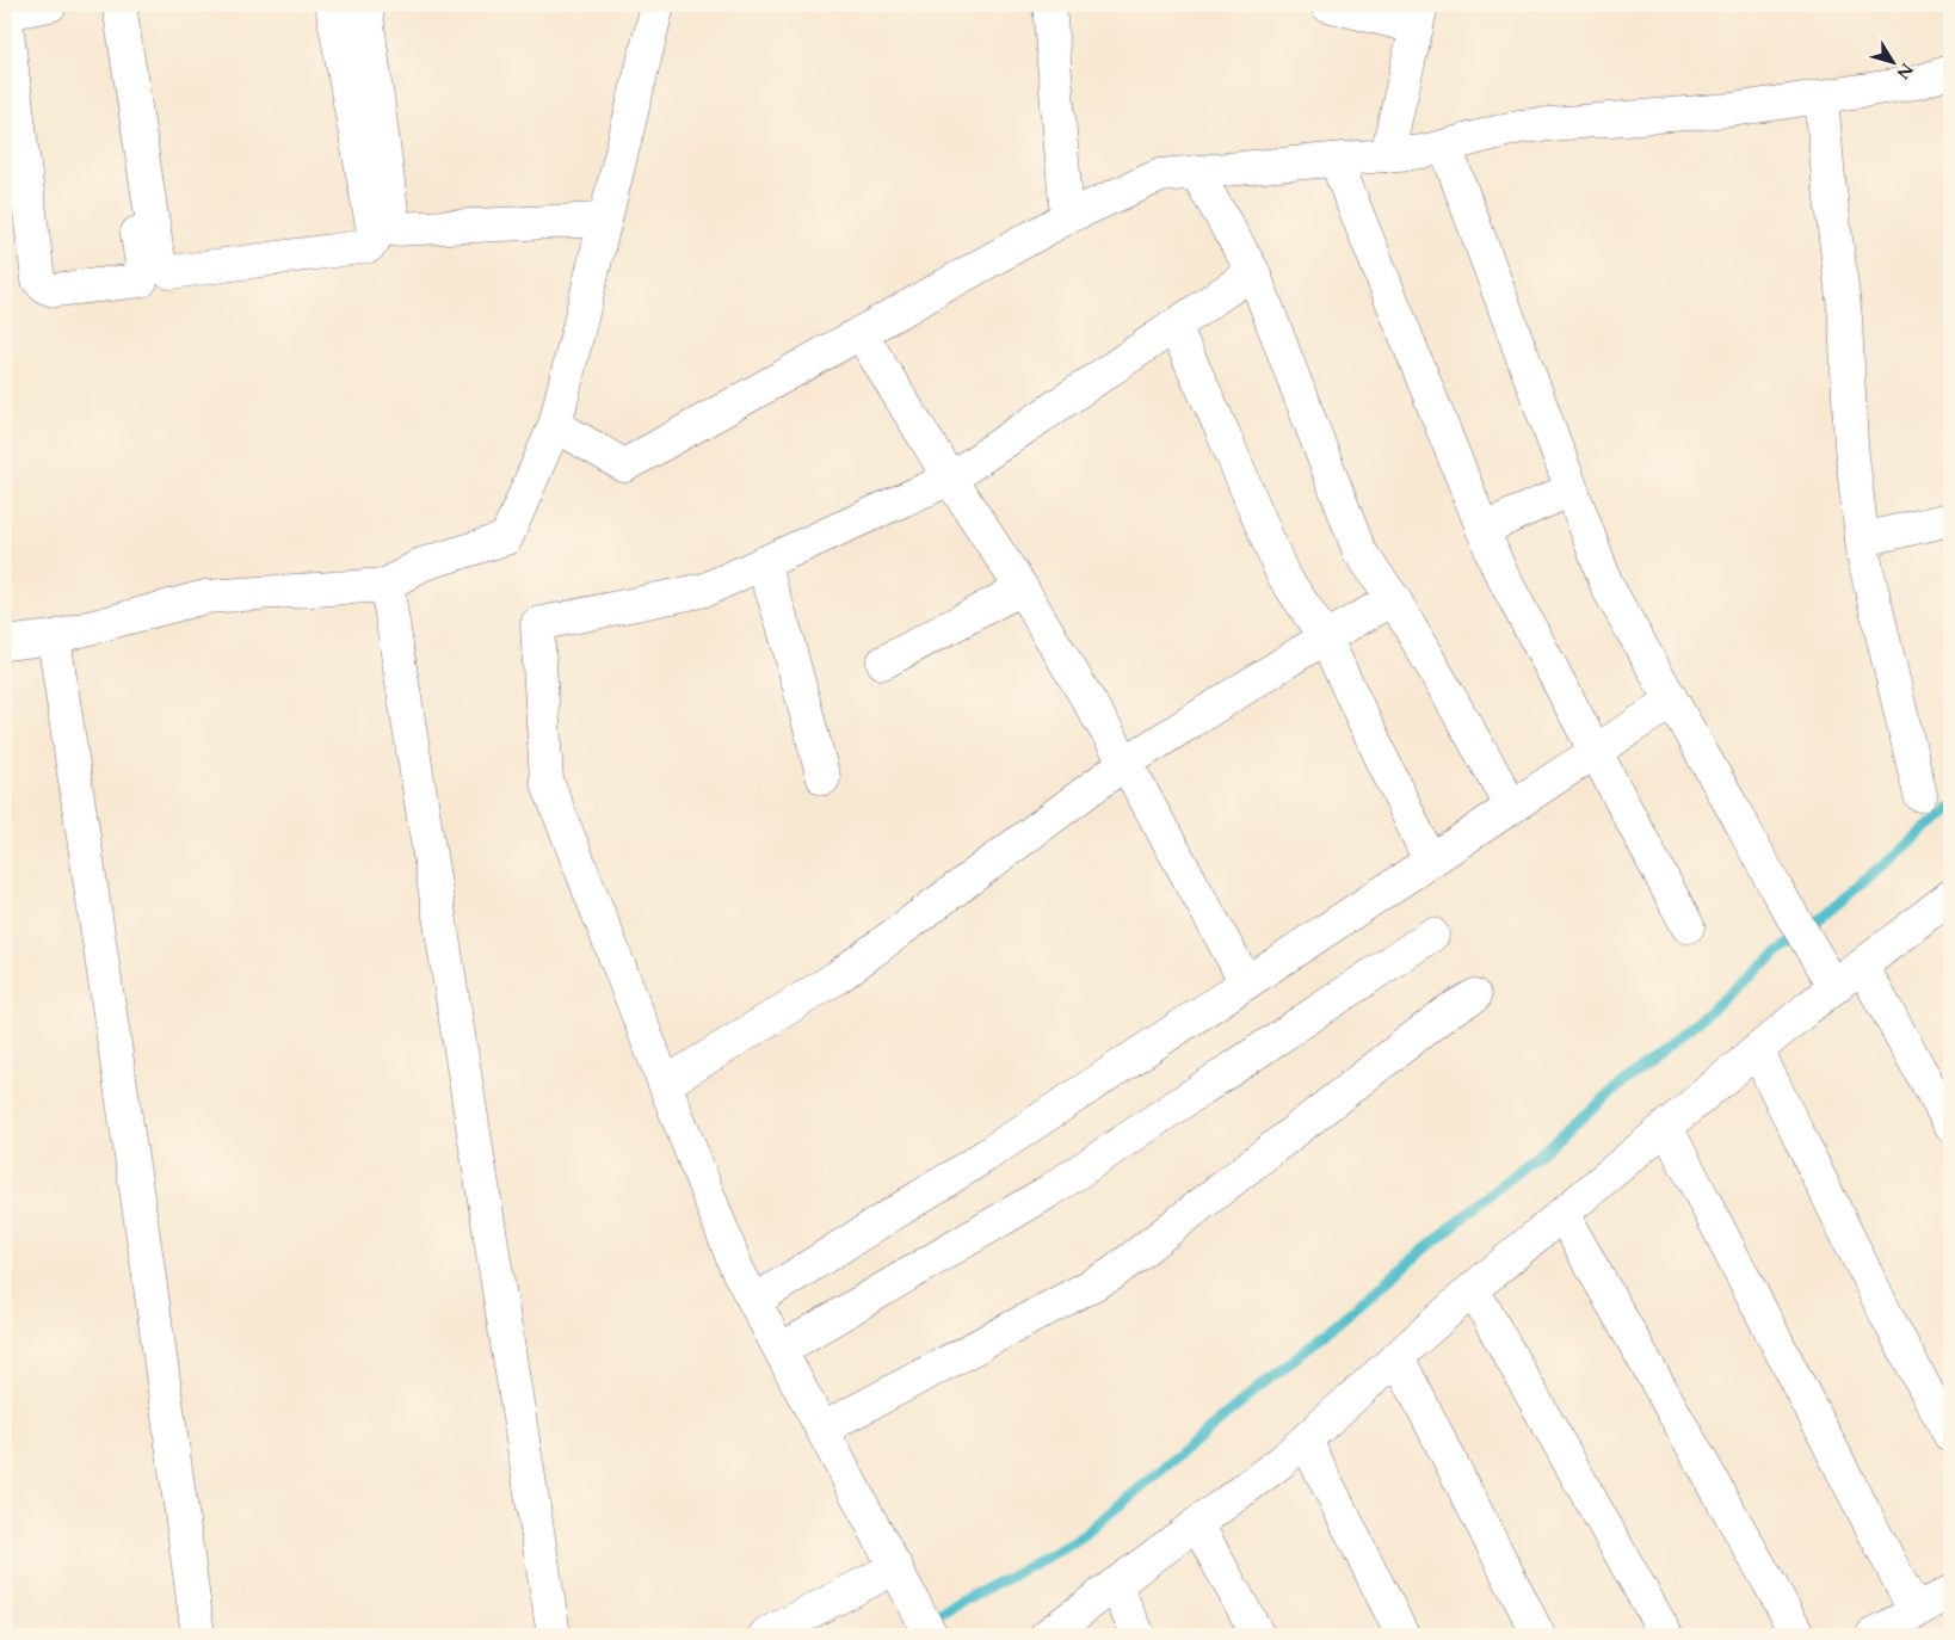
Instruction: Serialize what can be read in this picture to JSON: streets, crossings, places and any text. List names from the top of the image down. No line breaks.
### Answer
{"north":"bottom right"}
